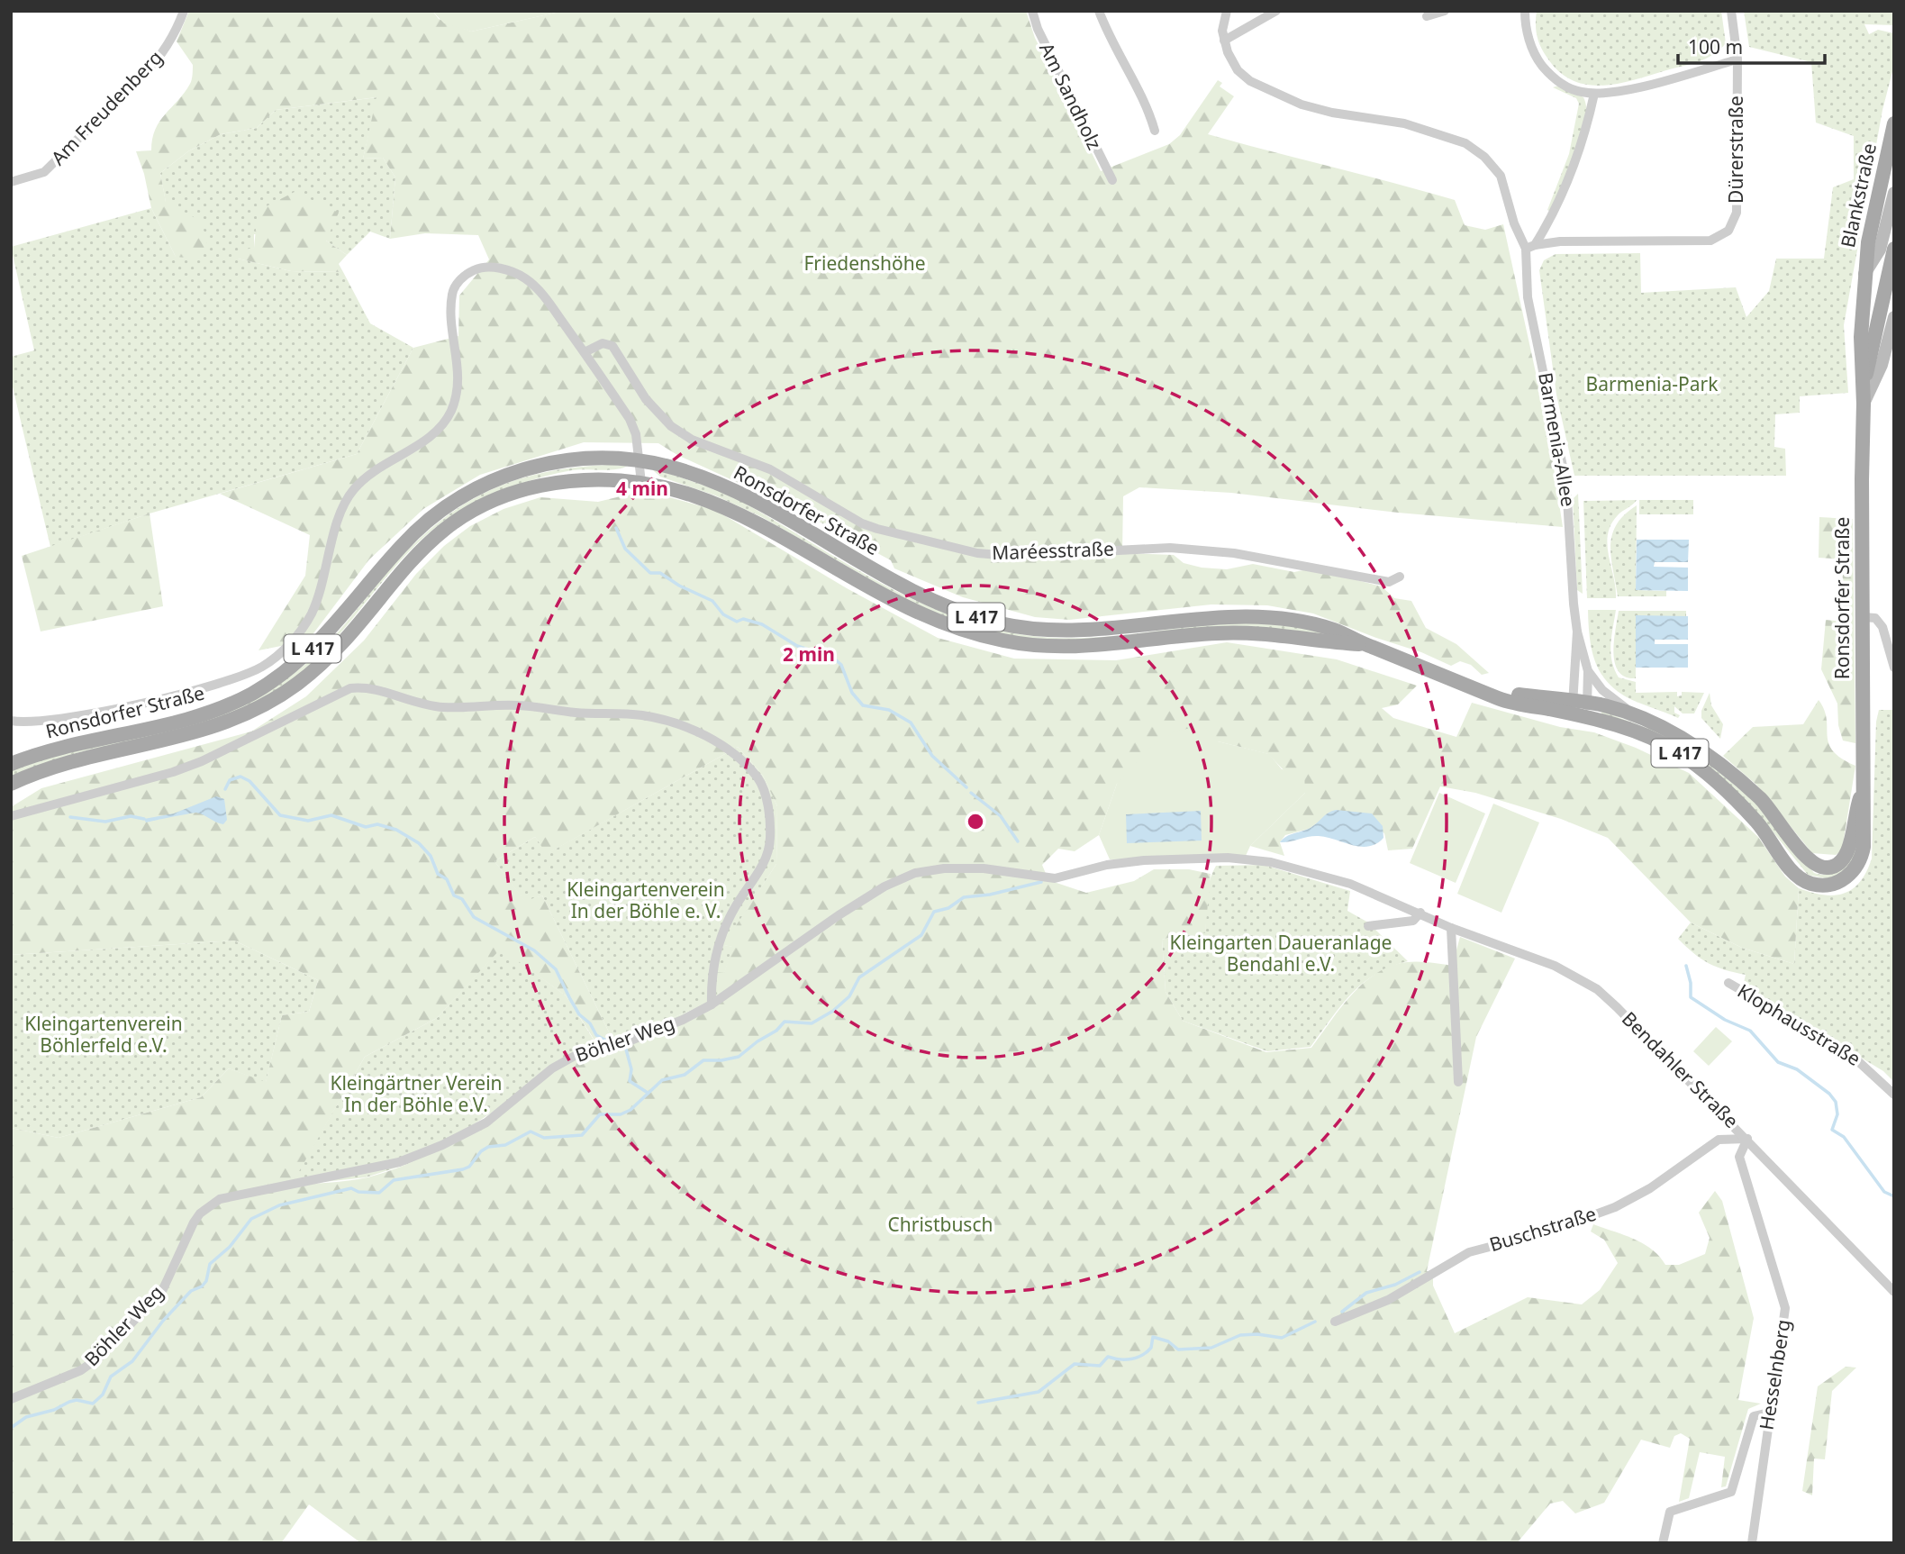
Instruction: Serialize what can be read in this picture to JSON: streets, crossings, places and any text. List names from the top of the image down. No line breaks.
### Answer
{"streets":{"main road":["Blankstraße","Ronsdorfer Straße","L 417"],"street":["Am Sandholz","Am Freudenberg","Dürerstraße","Barmenia-Allee","Maréesstraße","Klophausstraße","Böhler Weg","Bendahler Straße","Buschstraße","Hesselnberg"]},"crossings":[["Dürerstraße","Barmenia-Allee"],["Blankstraße","Ronsdorfer Straße"],["Barmenia-Allee","Ronsdorfer Straße"],["Böhler Weg","Bendahler Straße"],["Bendahler Straße","Buschstraße"],["Bendahler Straße","Hesselnberg"],["Buschstraße","Hesselnberg"]],"parks":["Friedenshöhe","Barmenia-Park","Kleingartenverein In der Böhle e. V.","Kleingarten Daueranlage Bendahl e.V.","Kleingartenverein Böhlerfeld e.V.","Kleingärtner Verein In der Böhle e.V.","Christbusch"],"scale_bar":"100 m","rings":["4 min","2 min"]}
